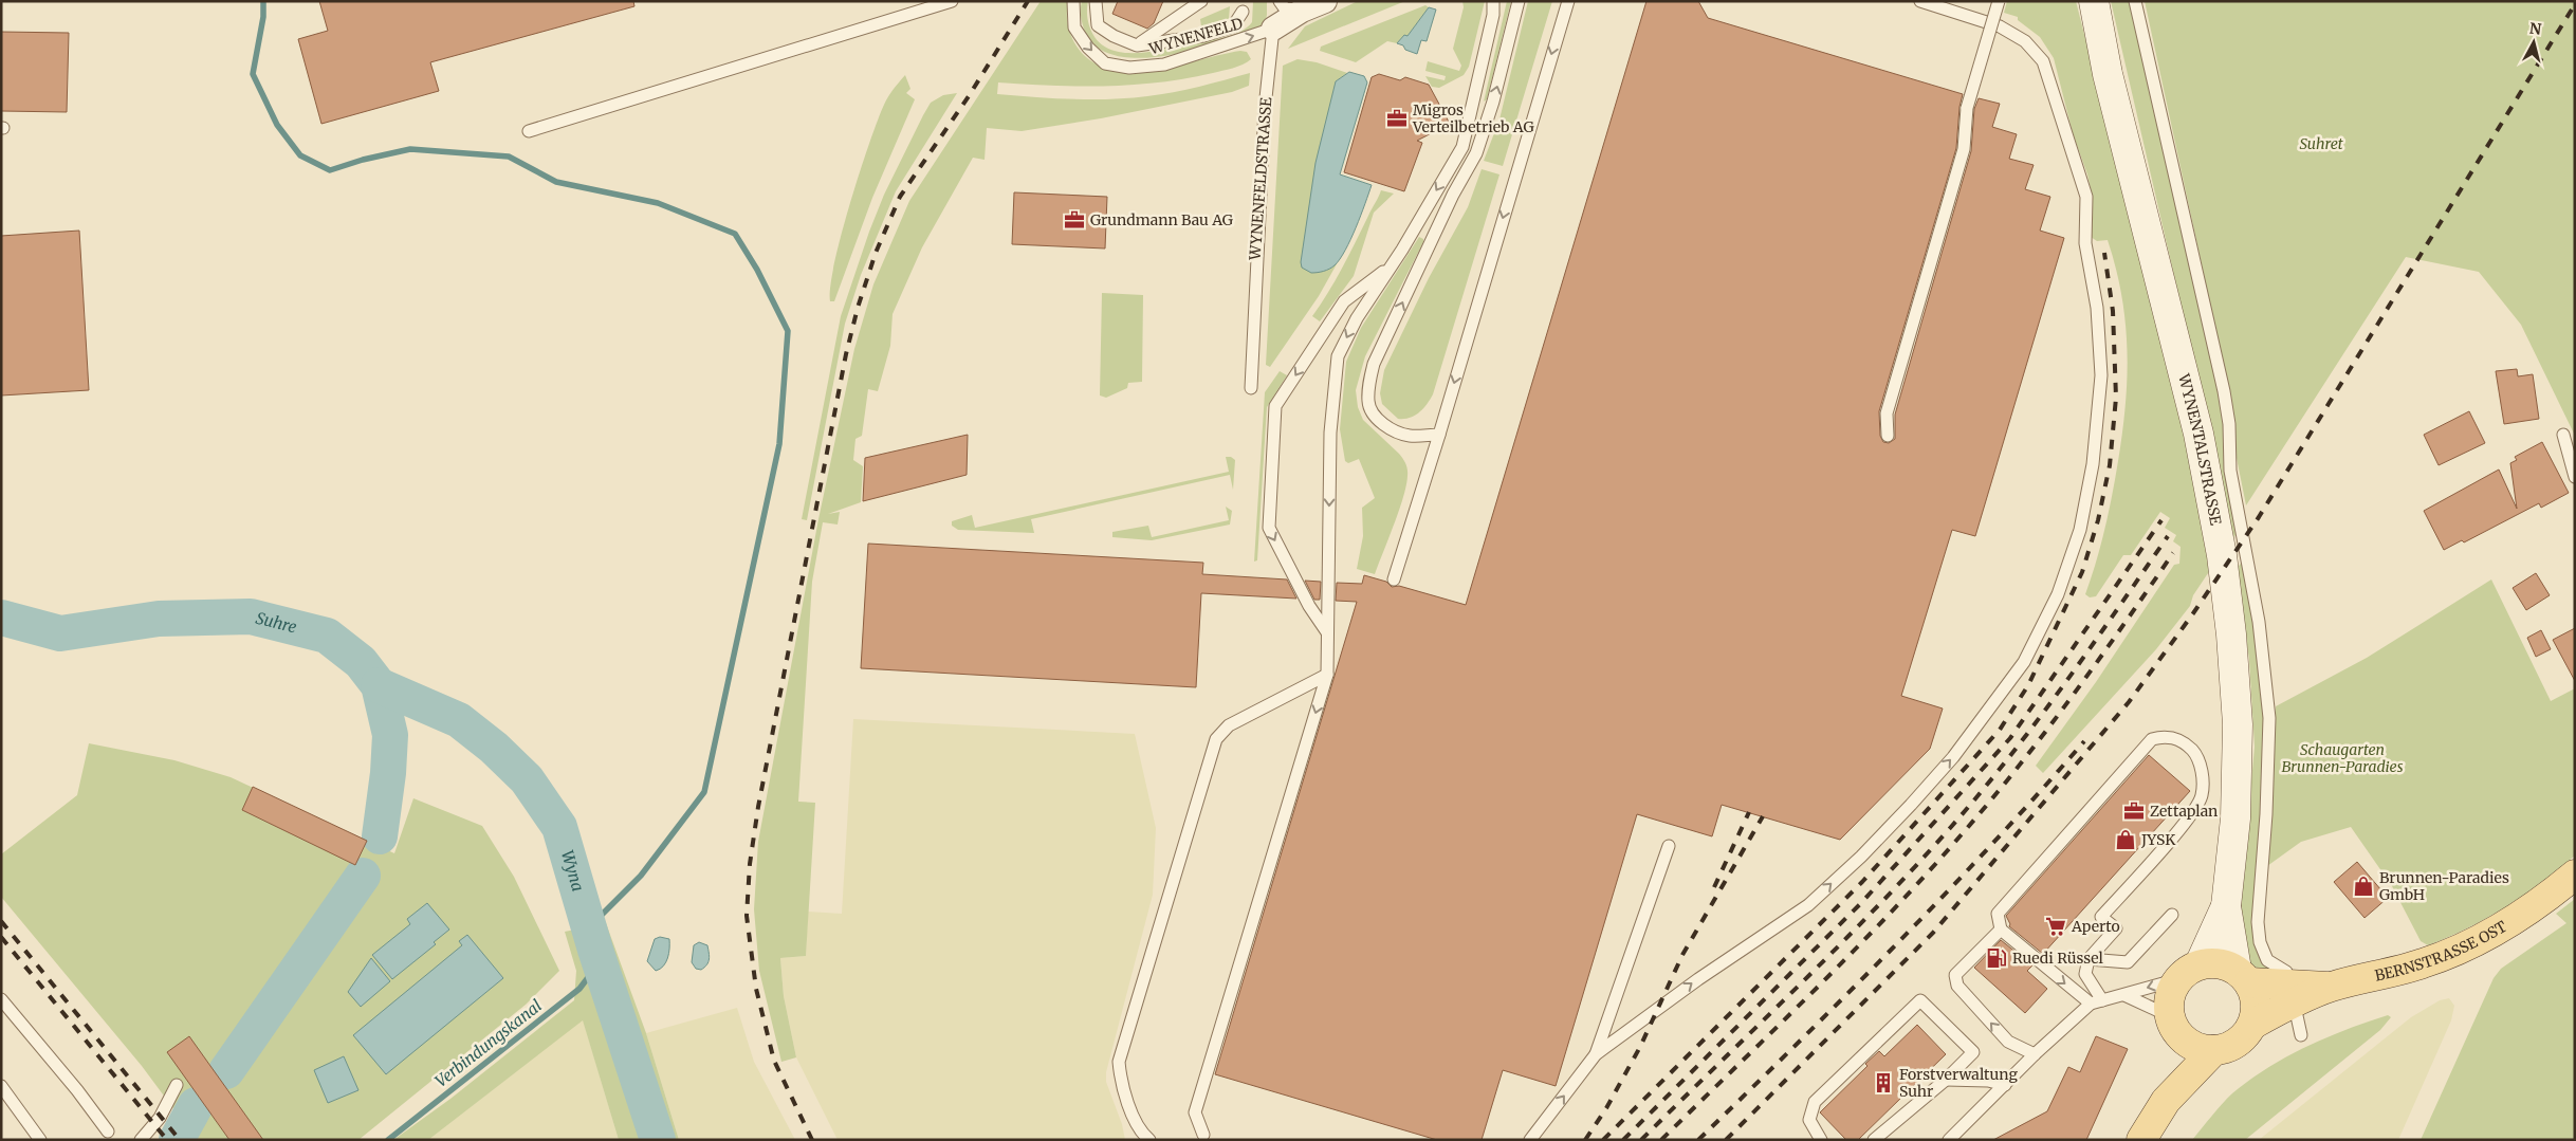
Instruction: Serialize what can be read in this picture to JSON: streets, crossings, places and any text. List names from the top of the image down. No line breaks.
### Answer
{"streets":{"main road":["WYNENTALSTRASSE","BERNSTRASSE OST"],"lane":["WYNENFELD","WYNENFELDSTRASSE"]},"crossings":[["WYNENFELD","WYNENFELDSTRASSE"],["WYNENTALSTRASSE","BERNSTRASSE OST"]],"one_way":["WYNENFELD"],"water":["Suhre","Wyna","Verbindungskanal"],"parks":["Suhret","Schaugarten Brunnen-Paradies"],"places":{"office":["Migros Verteilbetrieb AG","Grundmann Bau AG","Zettaplan"],"shop":["JYSK","Brunnen-Paradies GmbH"],"supermarket":["Aperto"],"fuel station":["Ruedi Rüssel"],"building":["Forstverwaltung Suhr"]},"north":"top"}
